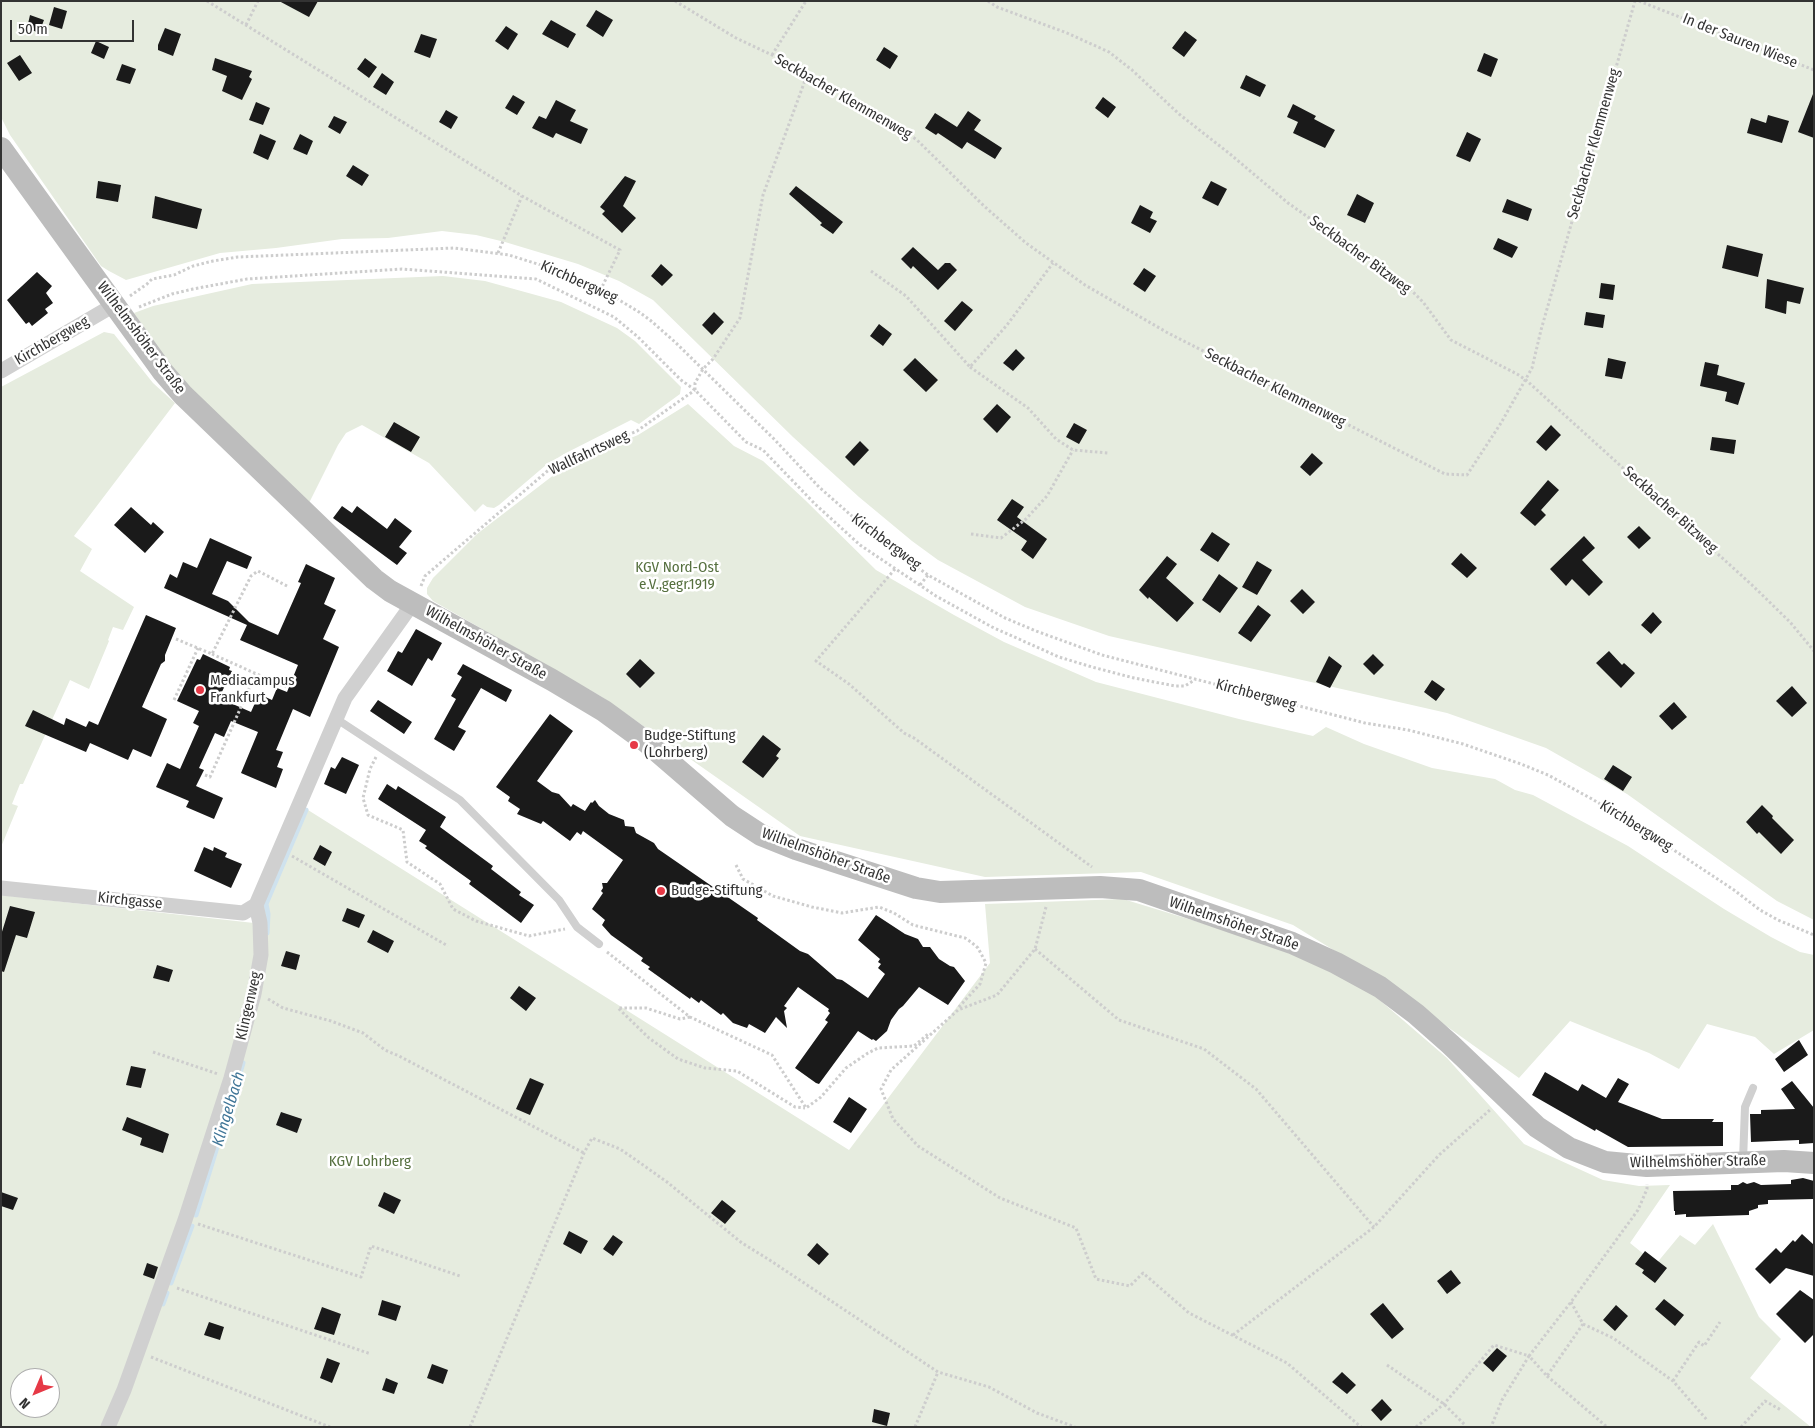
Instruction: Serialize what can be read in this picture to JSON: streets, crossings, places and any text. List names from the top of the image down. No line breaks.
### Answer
{"streets":{"main road":["Wilhelmshöher Straße"],"street":["Kirchbergweg","Kirchgasse","Klingenweg"],"path":["In der Sauren Wiese","Seckbacher Klemmenweg","Seckbacher Bitzweg","Wallfahrtsweg"]},"crossings":[["Seckbacher Klemmenweg","Seckbacher Bitzweg"],["Kirchbergweg","Wilhelmshöher Straße"],["Wilhelmshöher Straße","Wallfahrtsweg"],["Kirchgasse","Klingenweg"]],"water":["Klingelbach"],"parks":["KGV Nord-Ost e.V.,gegr.1919","KGV Lohrberg"],"places":["Mediacampus Frankfurt","Budge-Stiftung (Lohrberg)","Budge-Stiftung"],"scale_bar":"50 m","north":"bottom left"}
